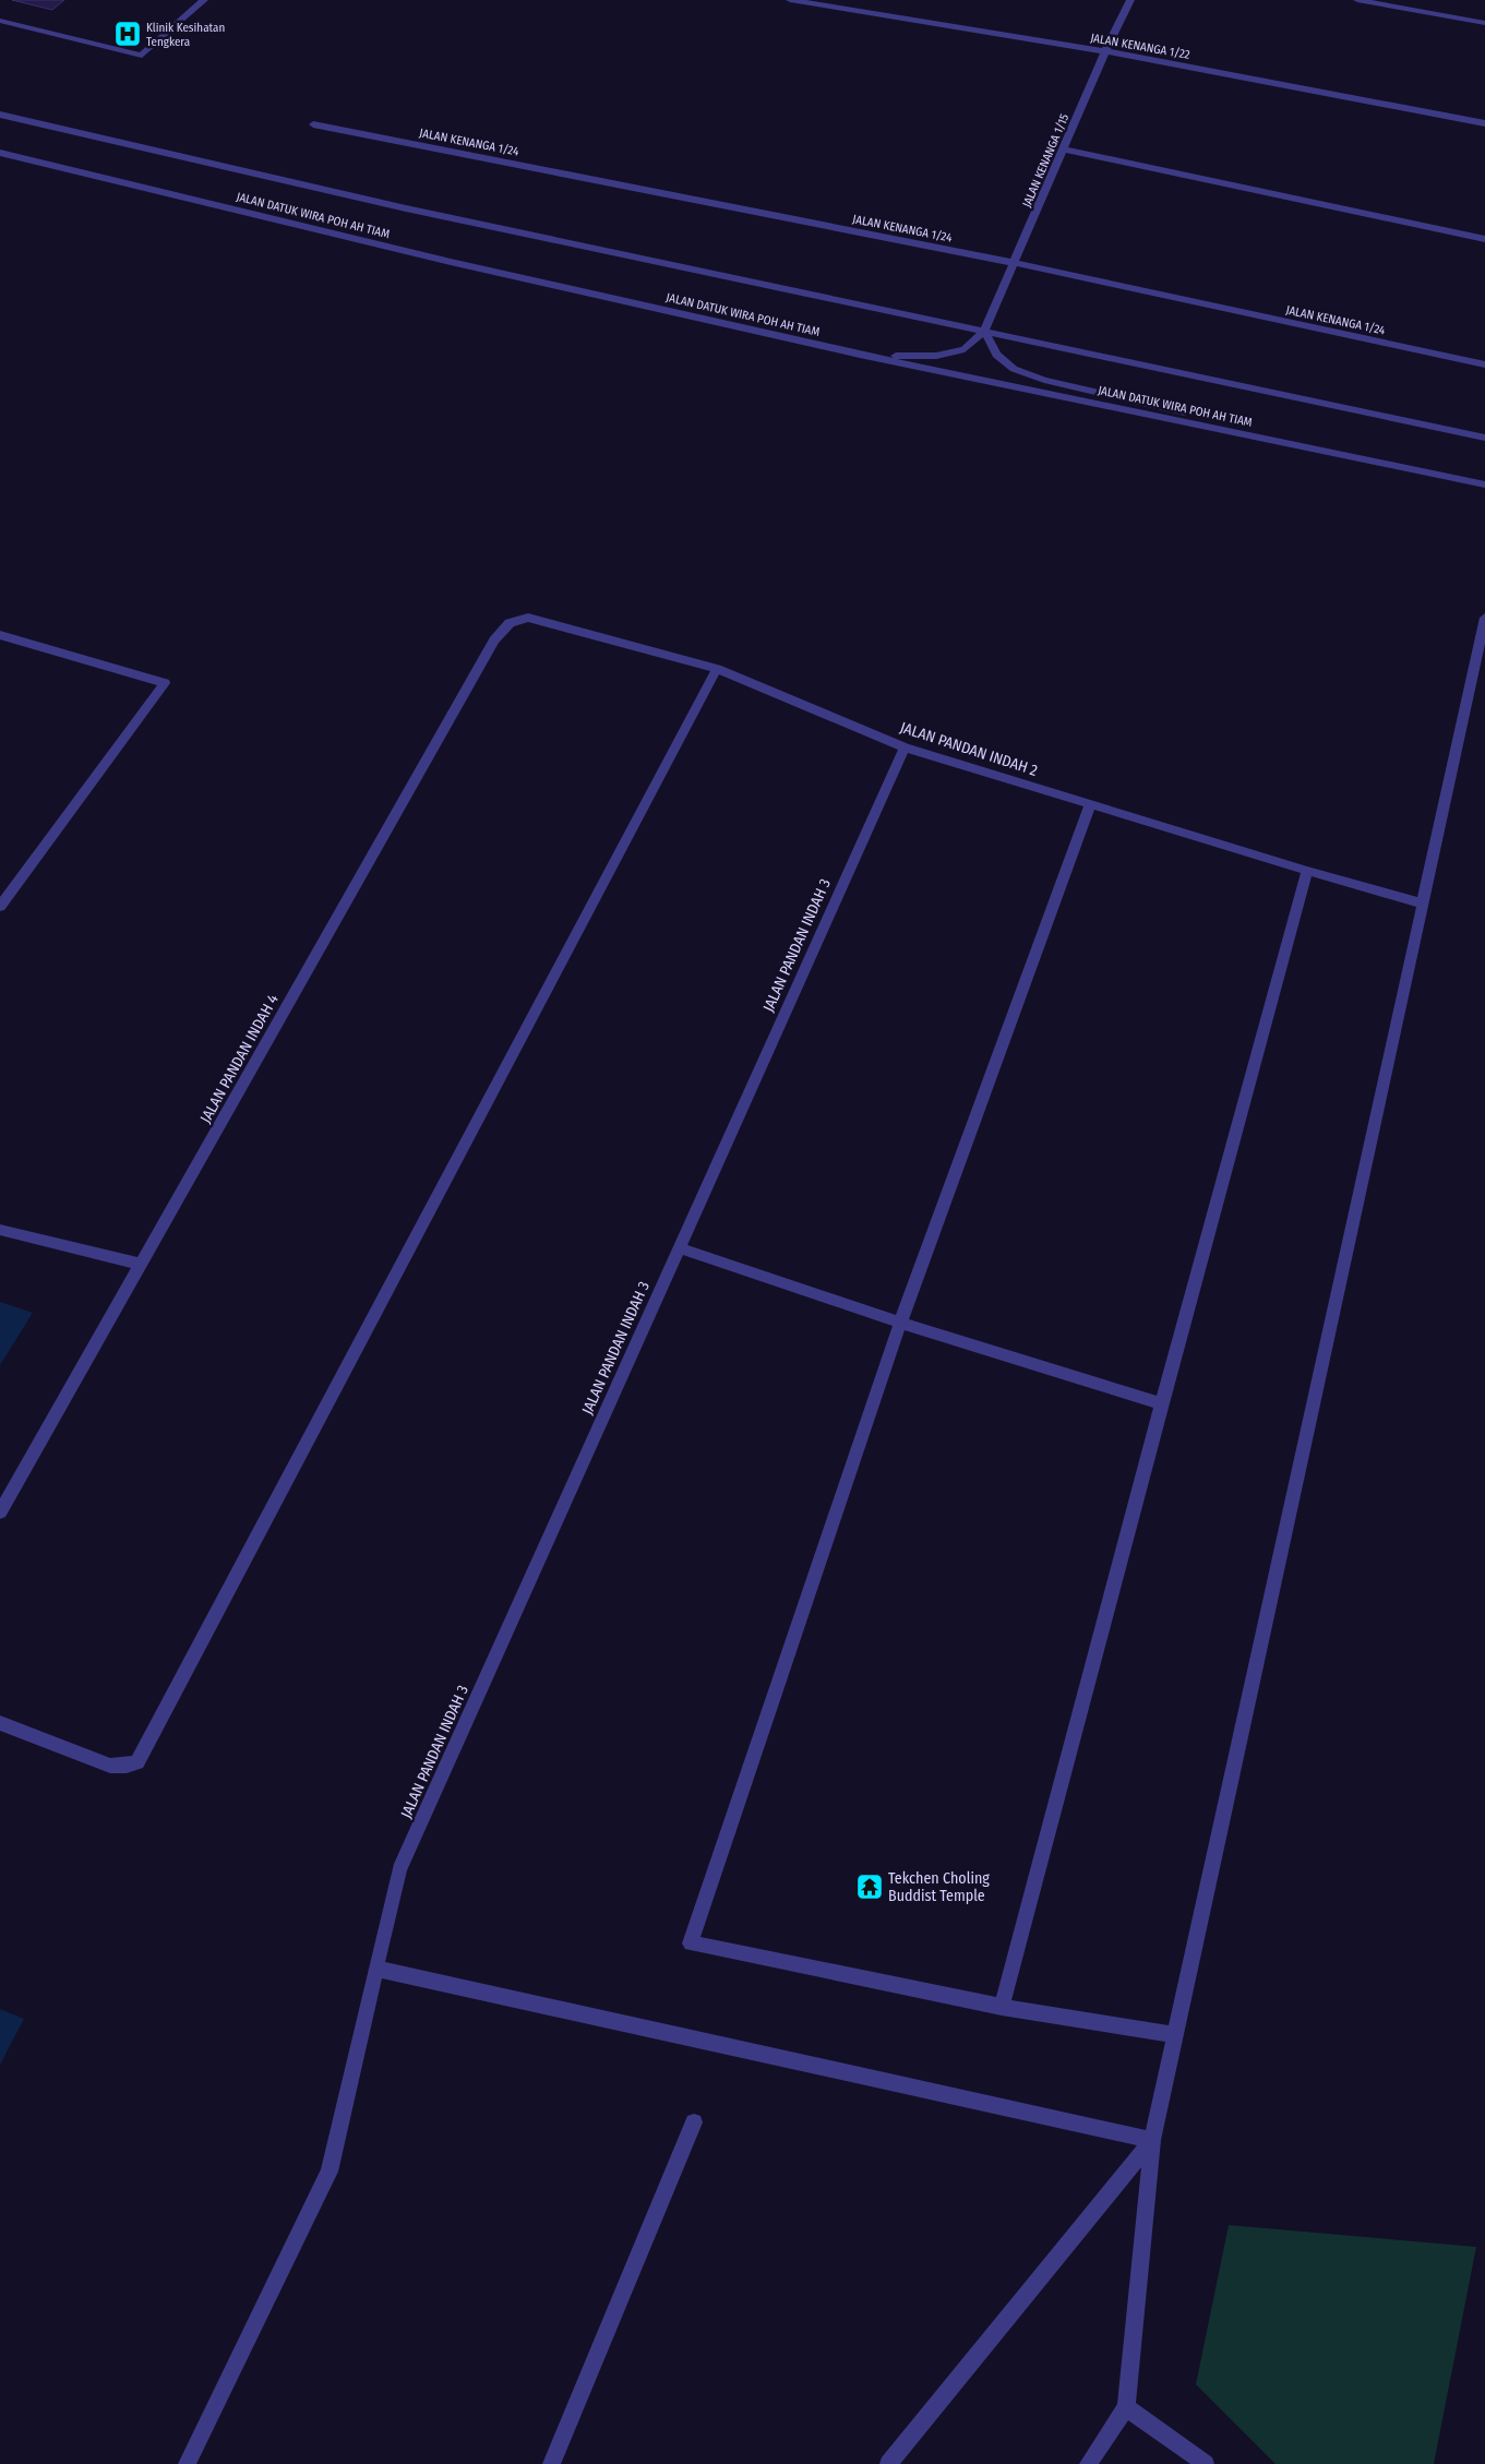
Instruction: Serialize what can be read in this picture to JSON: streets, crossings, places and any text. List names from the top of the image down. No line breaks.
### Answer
{"streets":{"street":["JALAN KENANGA 1/22","JALAN KENANGA 1/24","JALAN KENANGA 1/15","JALAN DATUK WIRA POH AH TIAM","JALAN PANDAN INDAH 2","JALAN PANDAN INDAH 3","JALAN PANDAN INDAH 4"]},"crossings":[["JALAN KENANGA 1/22","JALAN KENANGA 1/15"],["JALAN KENANGA 1/24","JALAN KENANGA 1/15"],["JALAN KENANGA 1/15","JALAN DATUK WIRA POH AH TIAM"],["JALAN PANDAN INDAH 2","JALAN PANDAN INDAH 3"],["JALAN PANDAN INDAH 2","JALAN PANDAN INDAH 4"]],"places":{"hospital":["Klinik Kesihatan Tengkera"],"temple":["Tekchen Choling Buddist Temple"]}}
